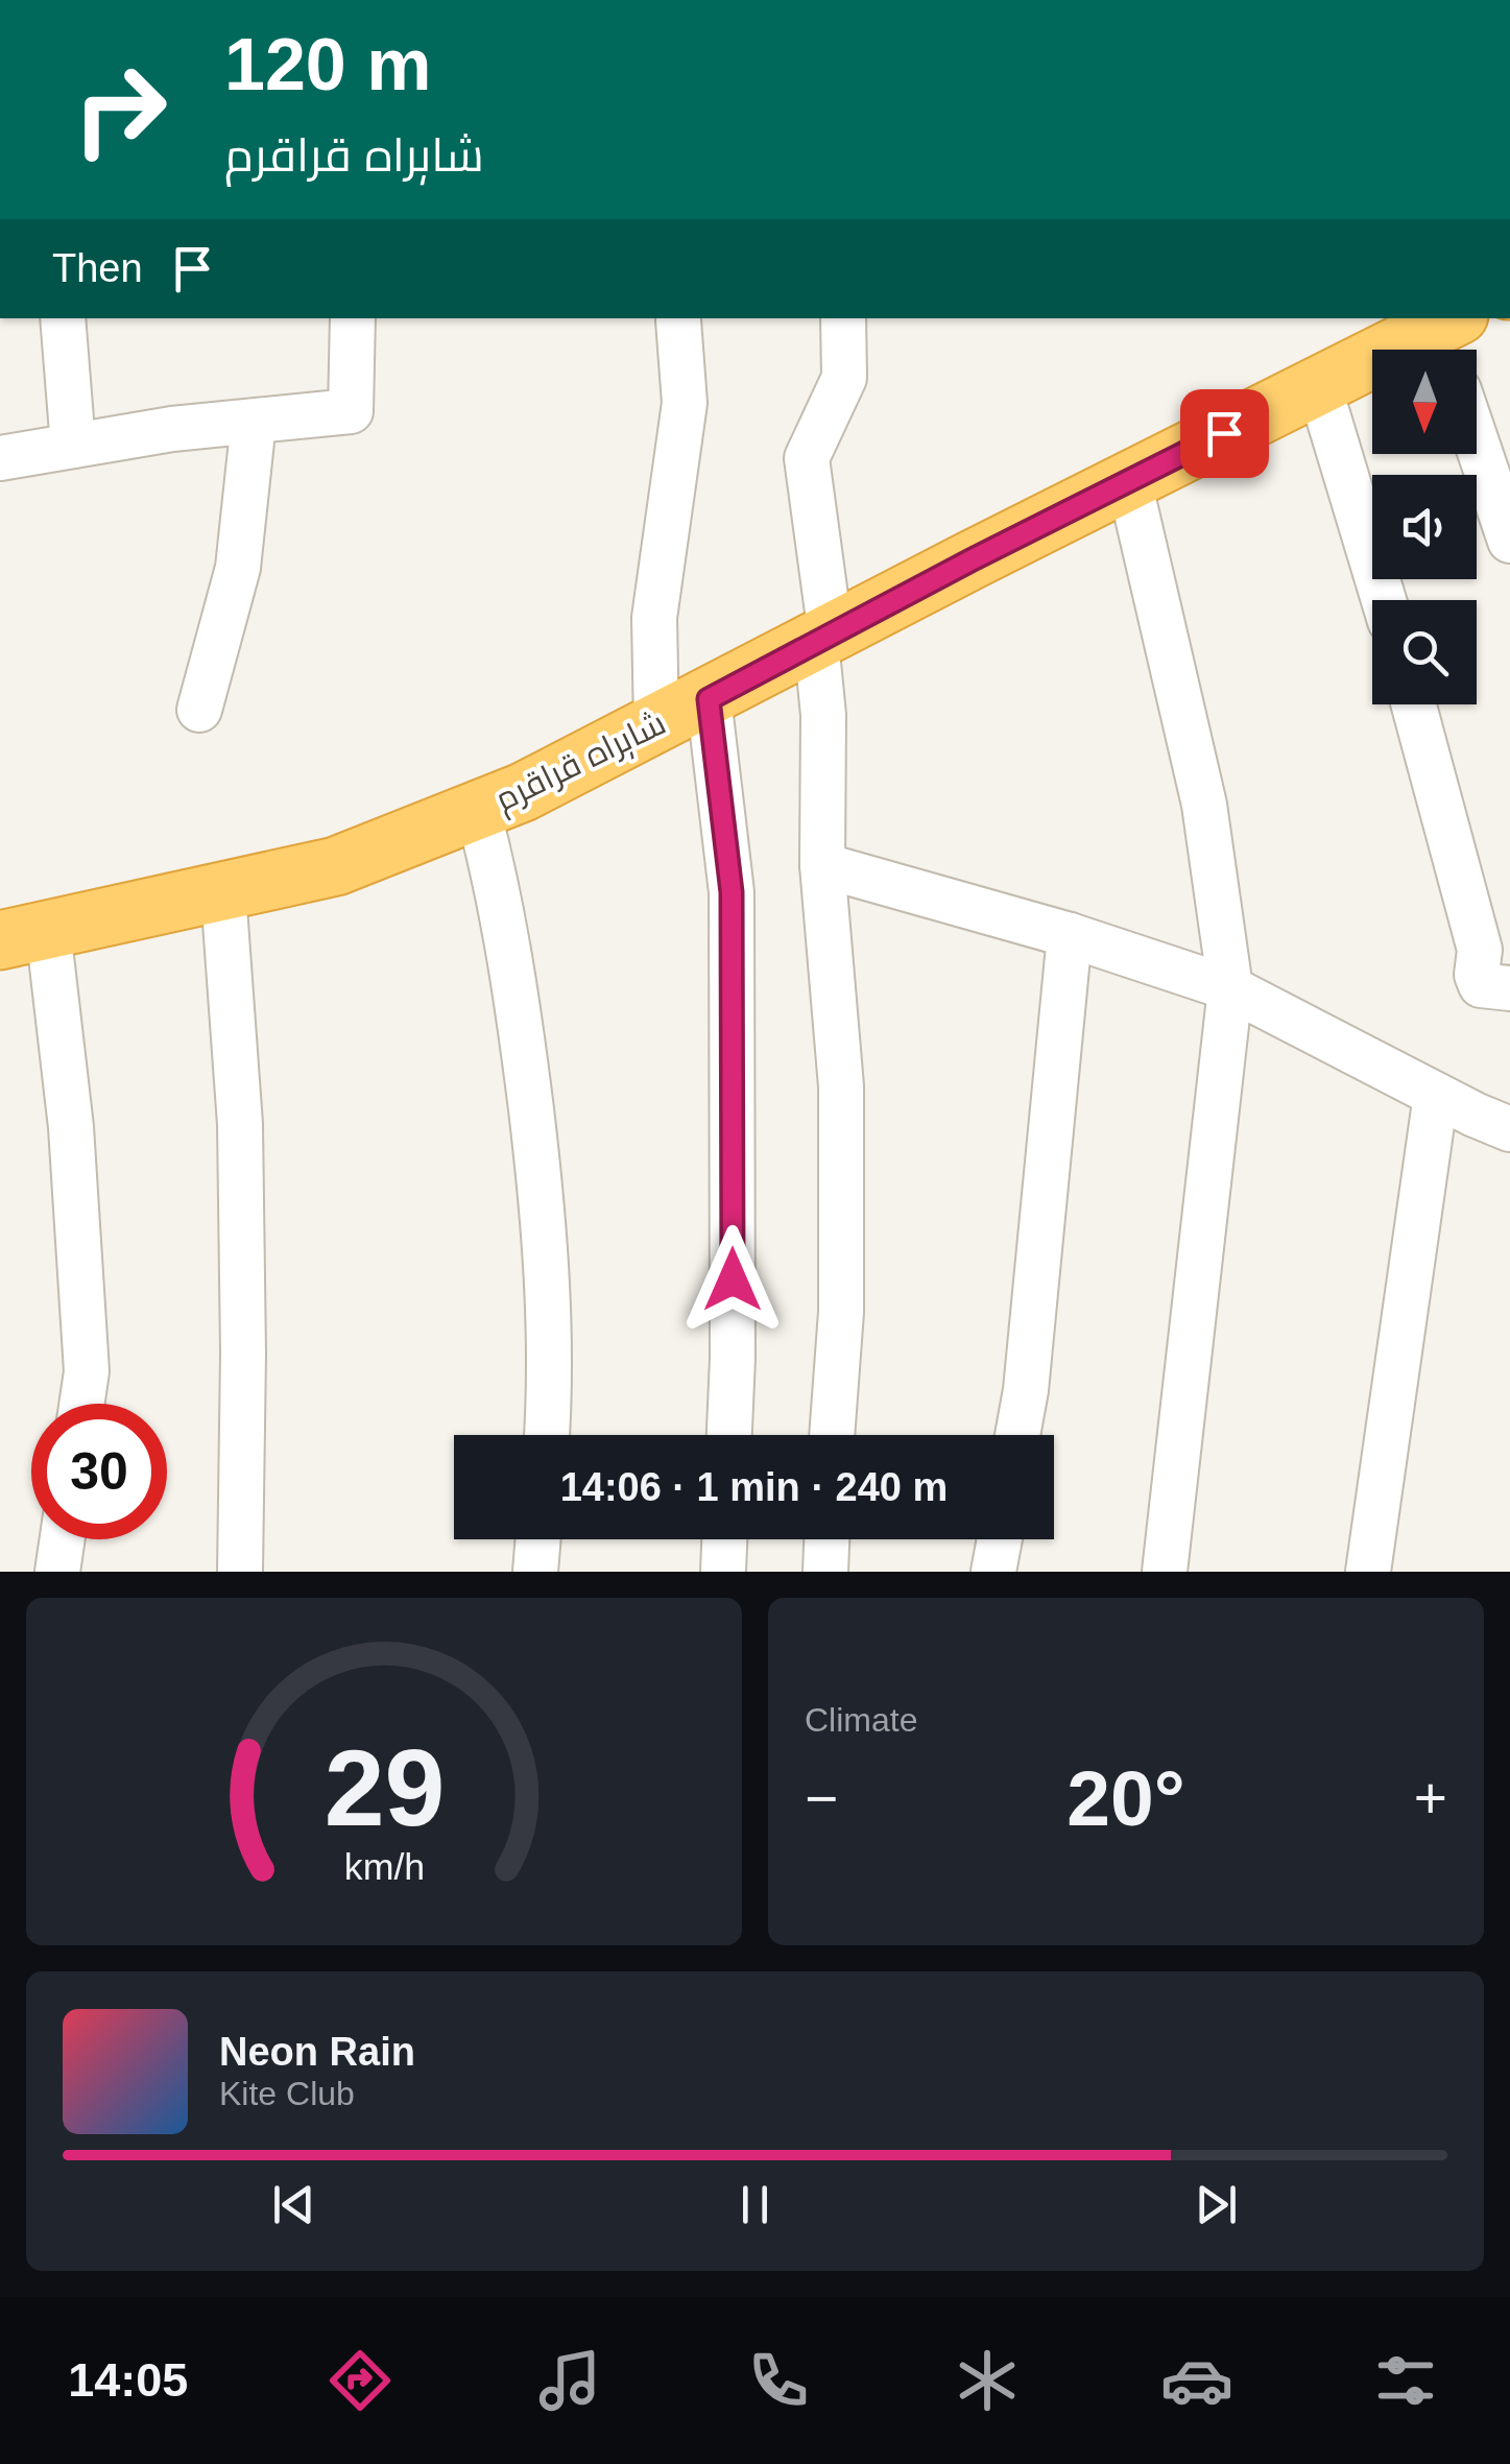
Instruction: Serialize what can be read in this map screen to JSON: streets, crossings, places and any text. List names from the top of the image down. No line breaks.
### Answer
{"streets":{"highway":["شاہراہ قراقرم"]},"north":"bottom","page":{"turn":["120 m","شاہراہ قراقرم"],"then":"Then","limit":"30","trip":"14:06 · 1 min · 240 m","tile":"Climate","heat":["−","20°","+"],"song":["Neon Rain","Kite Club"],"tabs":"14:05","gauge":["29","km/h"]}}
